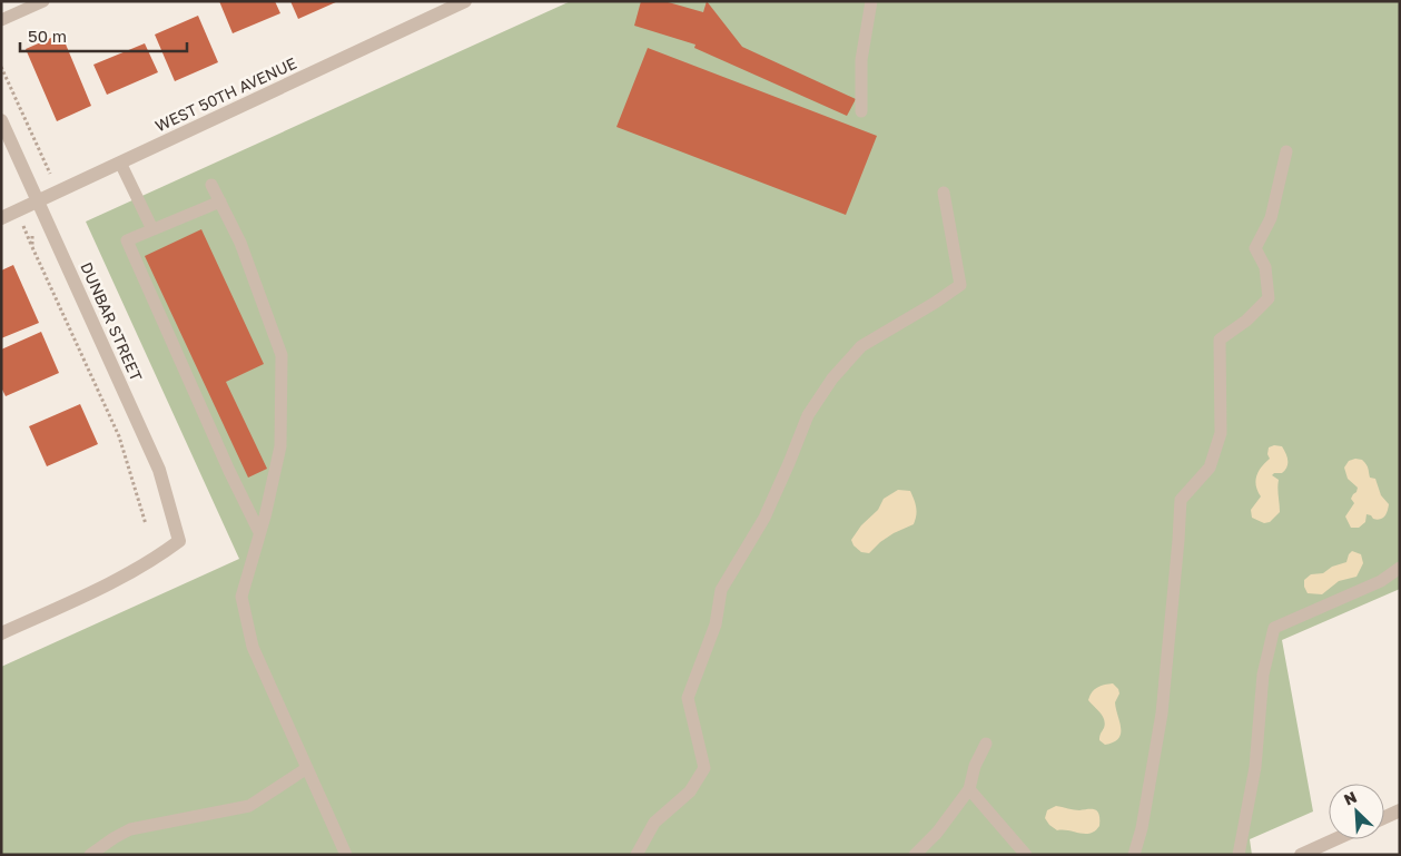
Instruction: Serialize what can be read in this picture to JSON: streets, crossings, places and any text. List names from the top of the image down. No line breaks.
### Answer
{"streets":{"street":["WEST 50TH AVENUE","DUNBAR STREET"]},"crossings":[["WEST 50TH AVENUE","DUNBAR STREET"]],"scale_bar":"50 m","north":"top left"}
